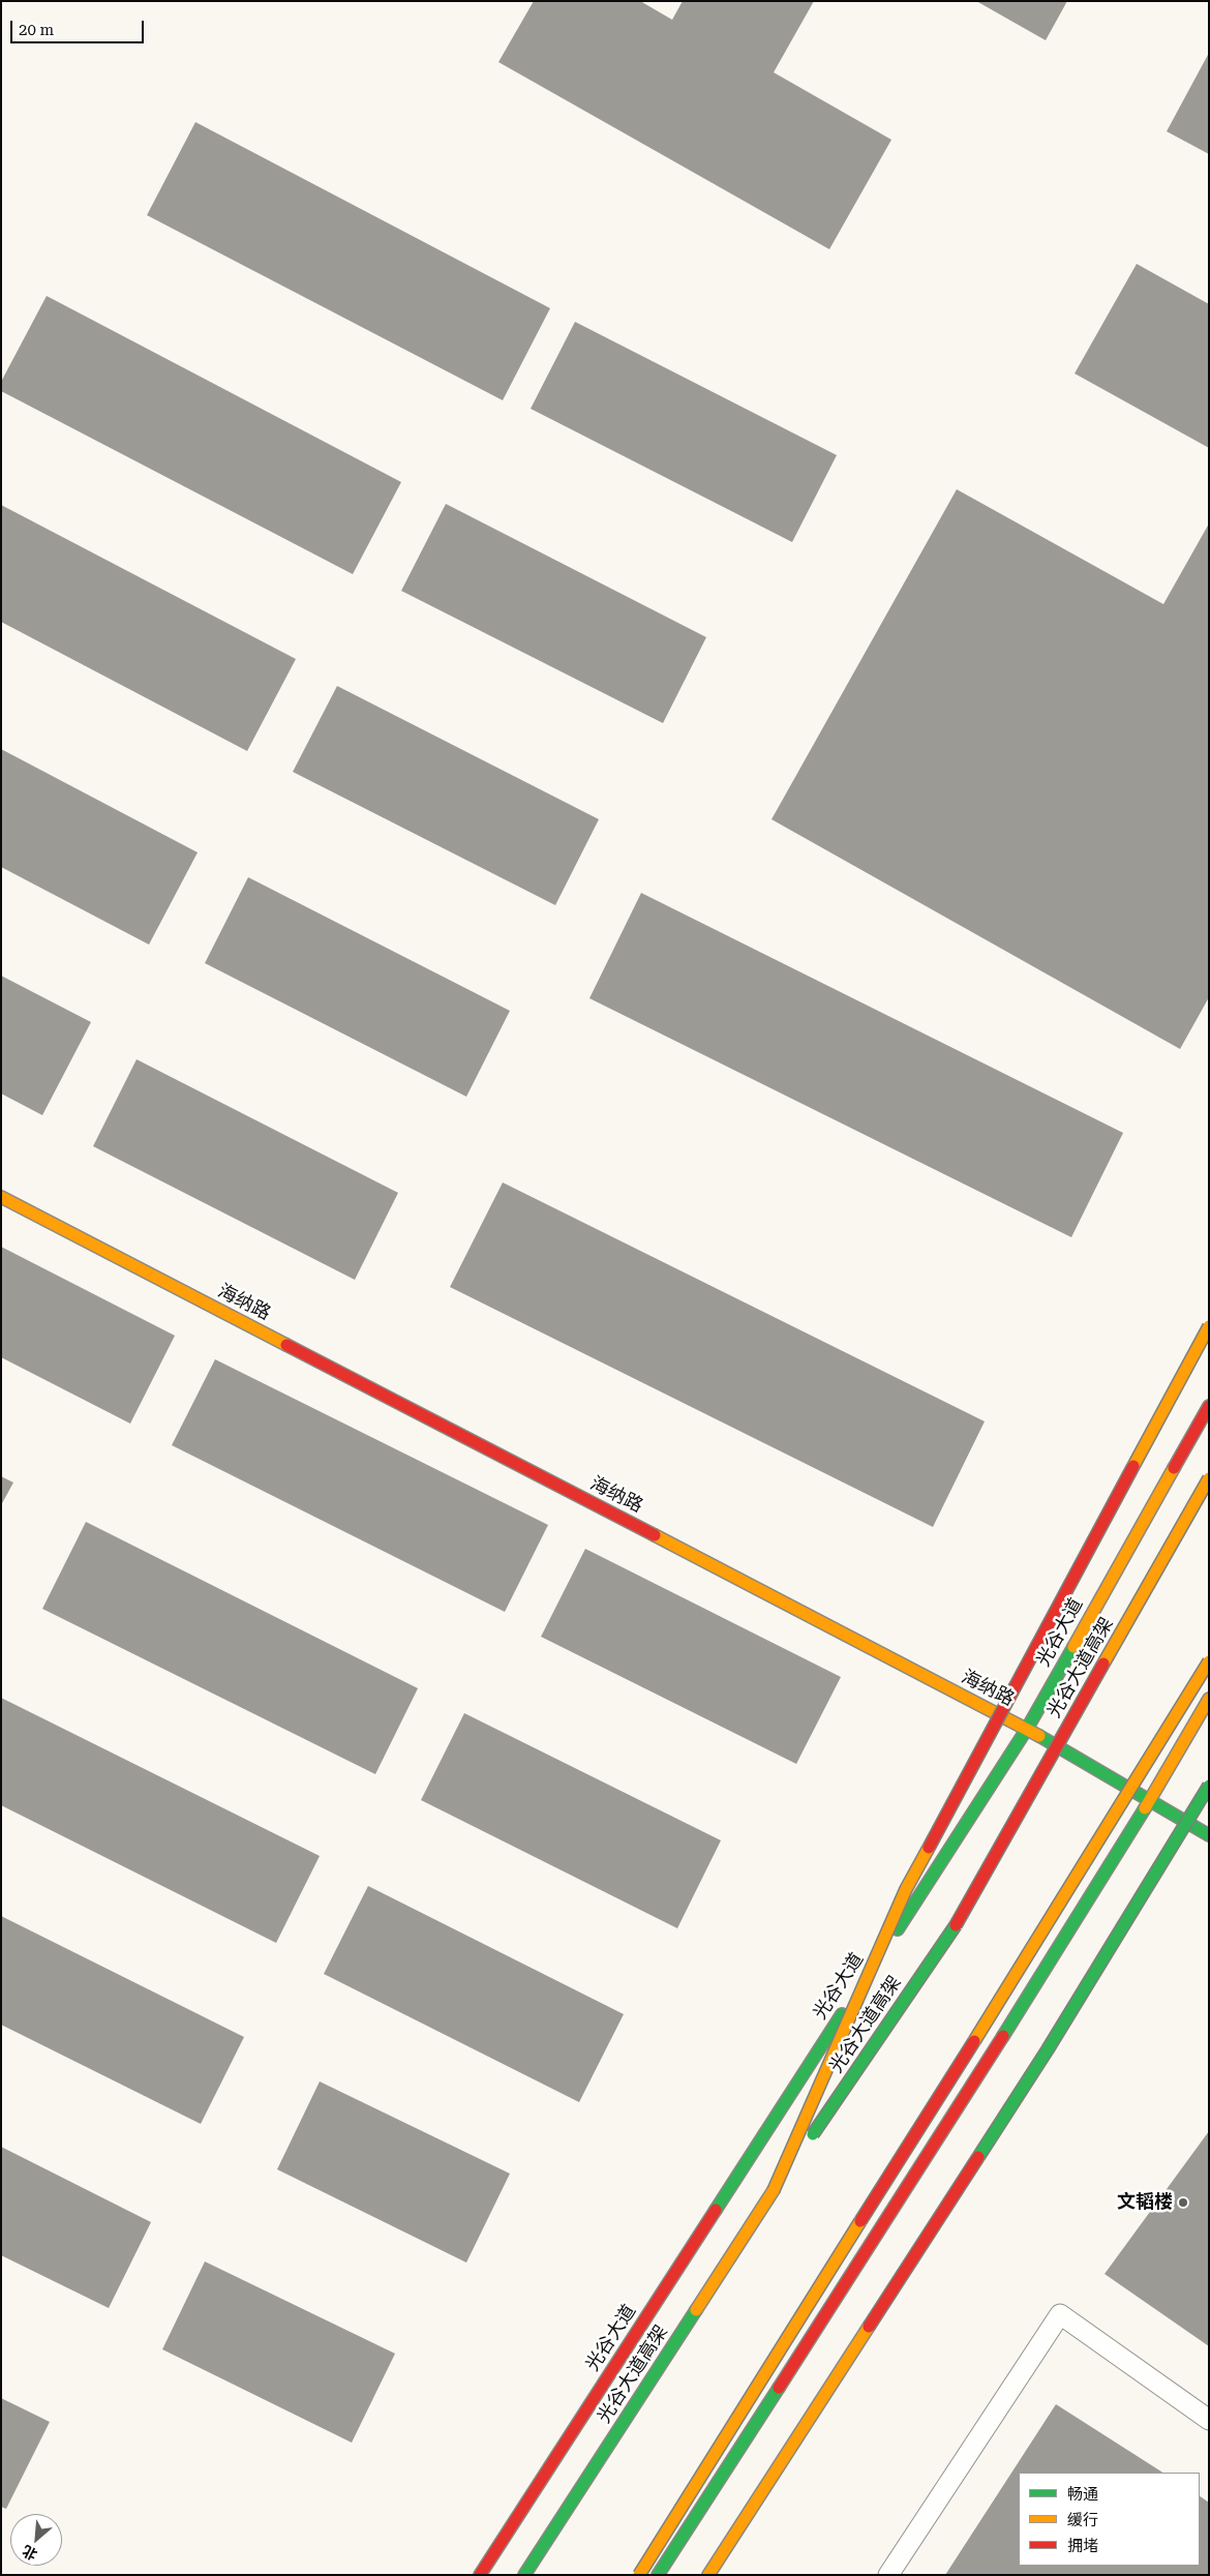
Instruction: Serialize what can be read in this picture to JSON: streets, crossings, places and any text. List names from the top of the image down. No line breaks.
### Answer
{"streets":{"main road":["海纳路","光谷大道","光谷大道高架"]},"crossings":[["海纳路","光谷大道"]],"places":["文韬楼"],"legend":["畅通","缓行","拥堵"],"scale_bar":"20 m","north":"bottom left"}
